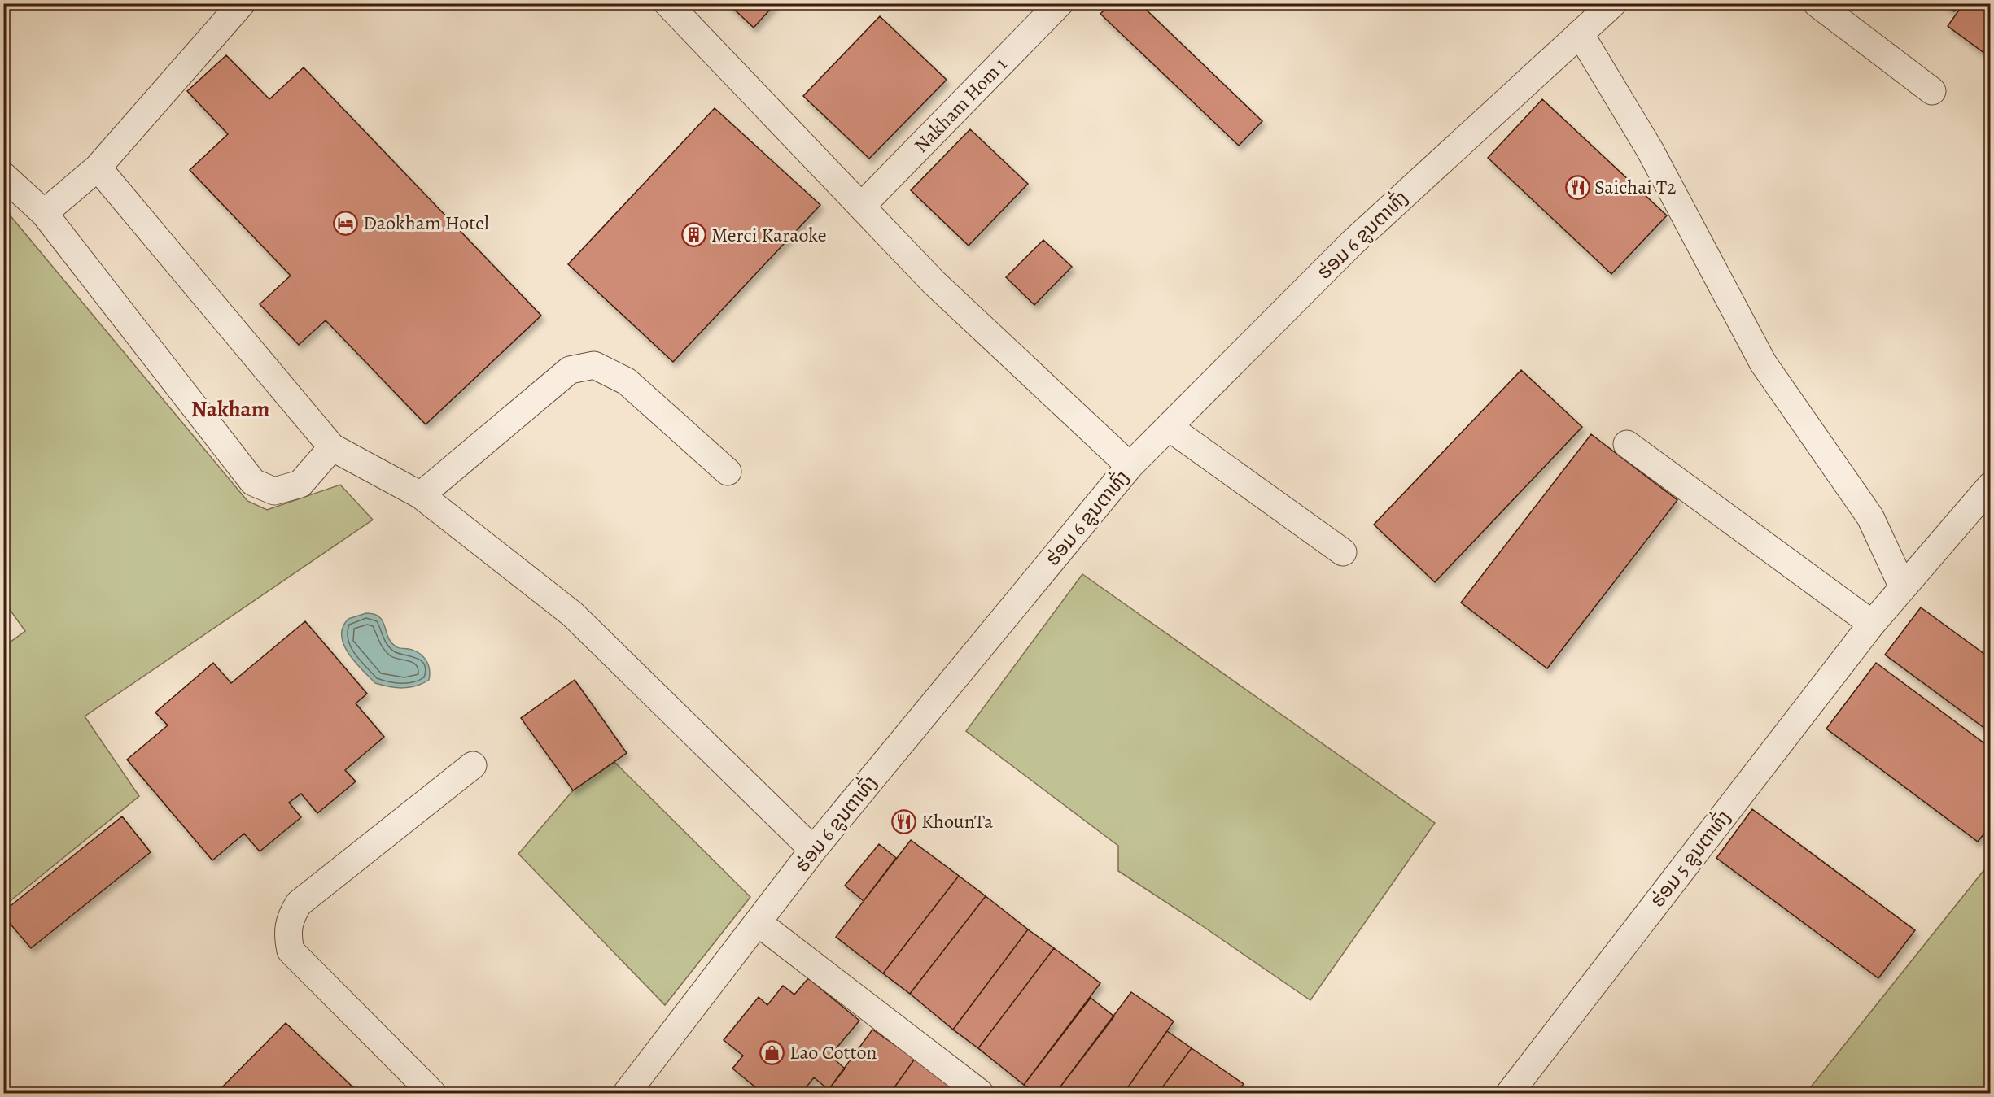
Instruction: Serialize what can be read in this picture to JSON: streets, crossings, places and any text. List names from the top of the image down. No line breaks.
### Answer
{"streets":{"street":["Nakham Hom 1","ຮ່ອມ 6 ຂູນຕາທົ່ງ","ຮ່ອມ 5 ຂູນຕາທົ່ງ"]},"districts":["Nakham"],"places":{"restaurant":["Saichai T2","KhounTa"],"hotel":["Daokham Hotel"],"building":["Merci Karaoke"],"shop":["Lao Cotton"]}}
